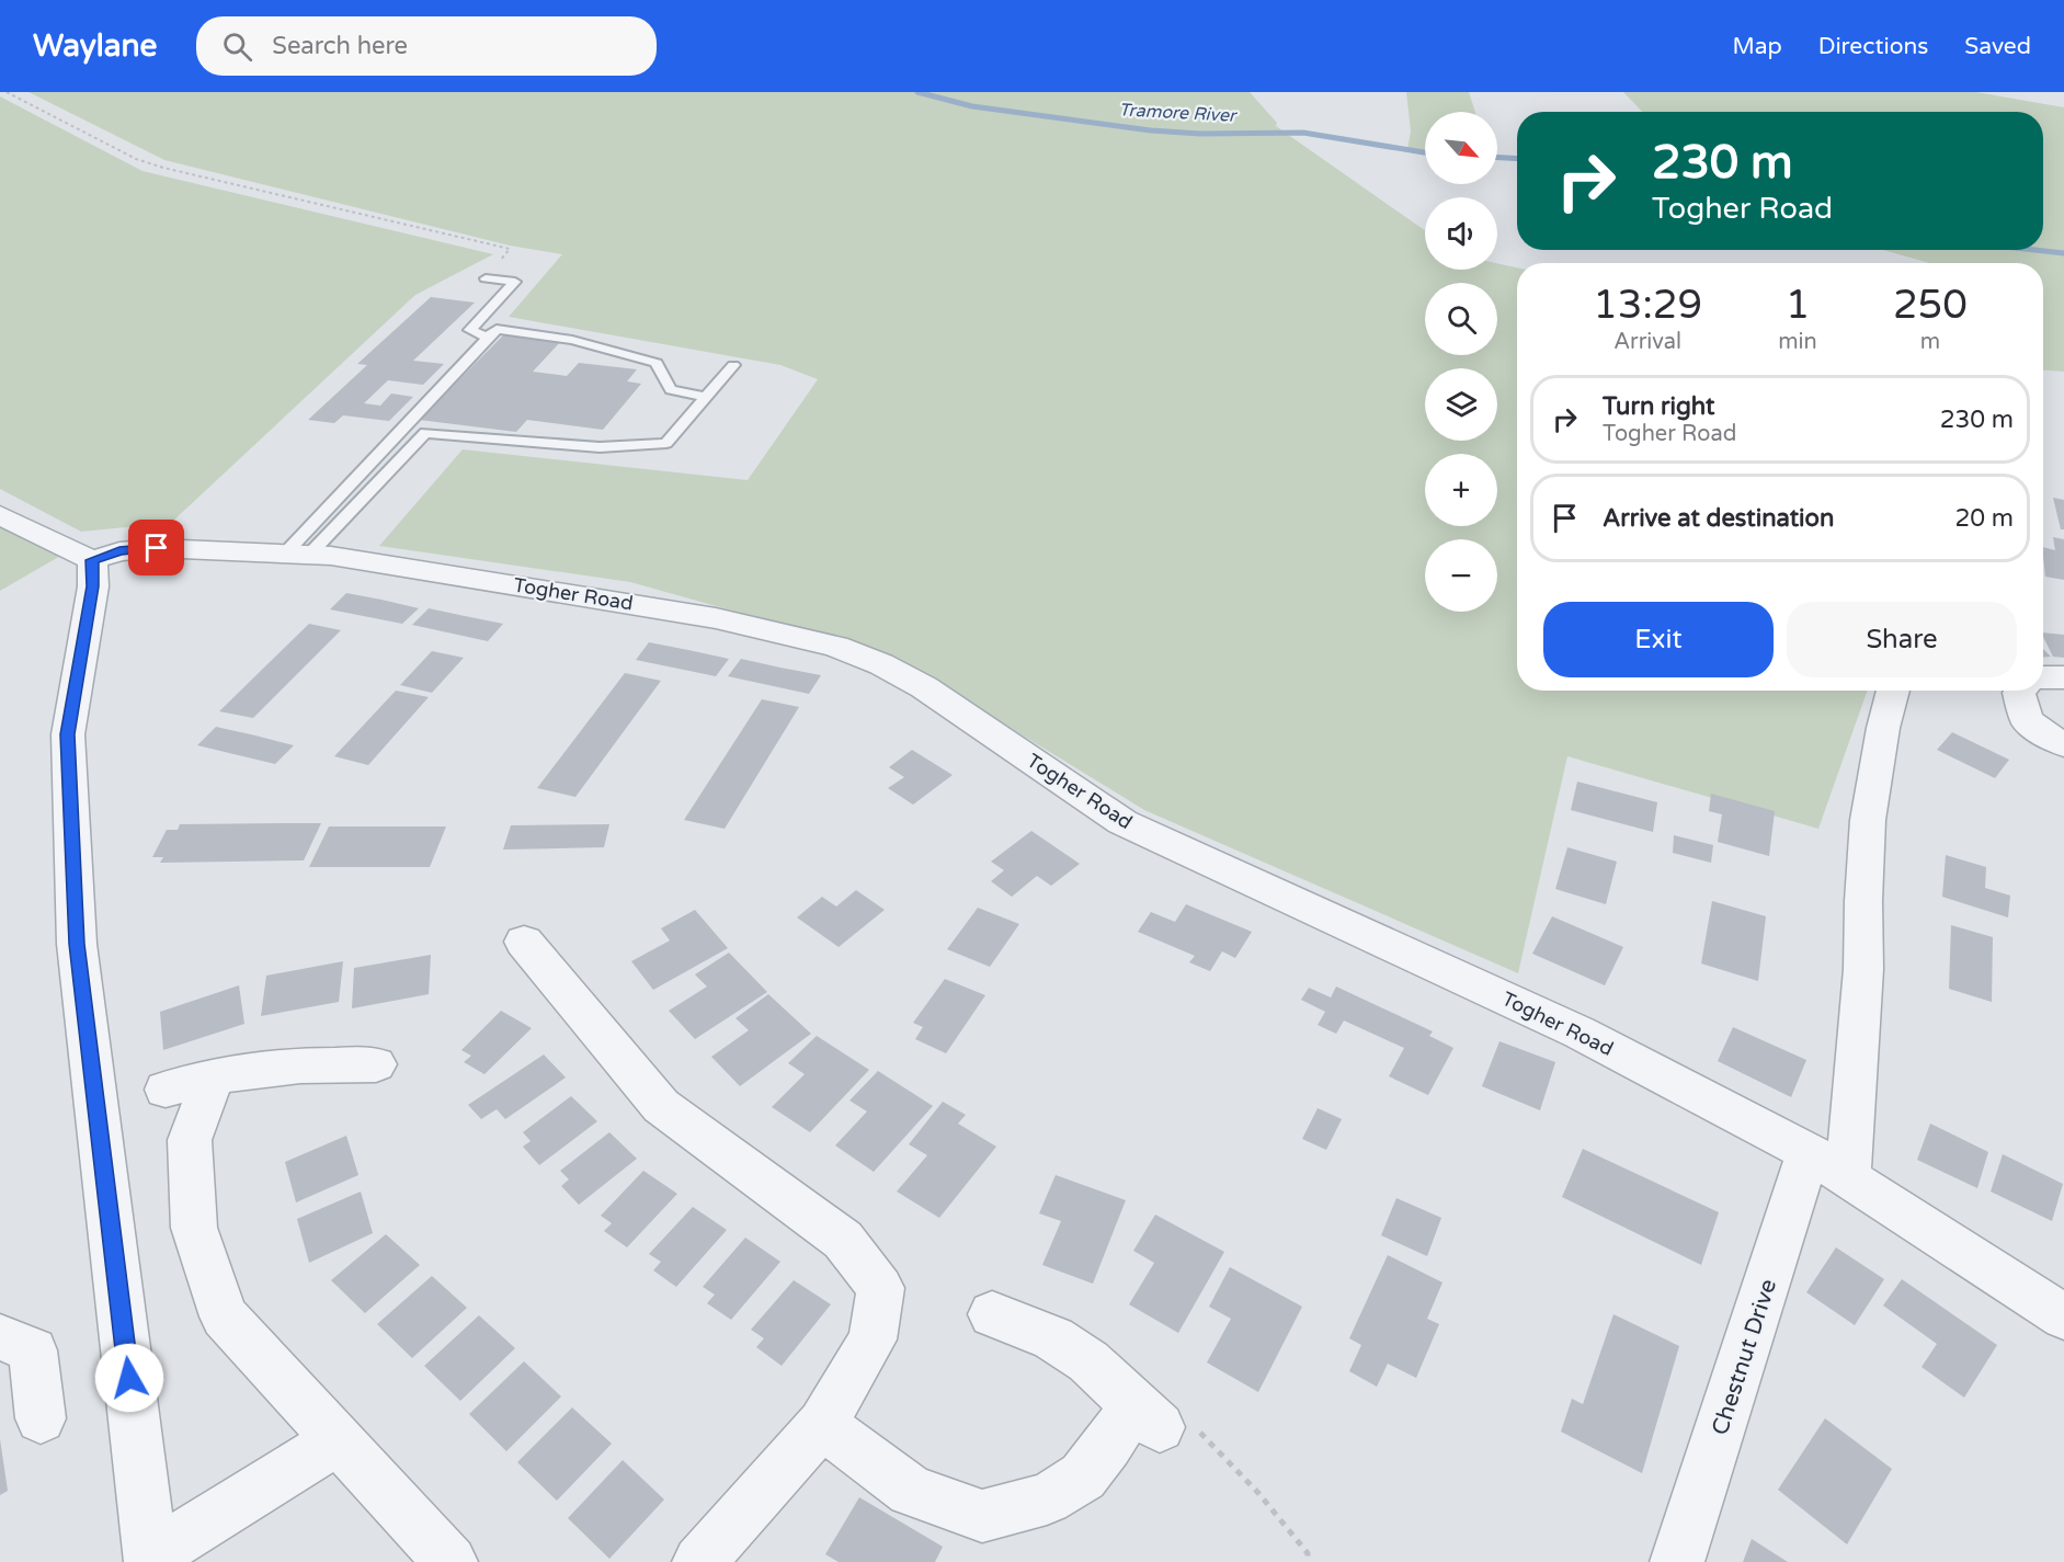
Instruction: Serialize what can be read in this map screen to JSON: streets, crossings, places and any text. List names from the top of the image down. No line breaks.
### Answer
{"streets":{"street":["Togher Road","Chestnut Drive"]},"crossings":[["Togher Road","Chestnut Drive"]],"water":["Tramore River"],"north":"bottom right","page":{"header":"Waylane","search":"Search here","nav":["Map","Directions","Saved"],"map_buttons":["+","−"],"turn":["230 m","Togher Road"],"eta":["13:29","Arrival","1","min","250","m"],"list":[{"name":"Turn right","note":"Togher Road","value":"230 m"},{"name":"Arrive at destination","value":"20 m"}],"buttons":["Exit","Share"]}}
